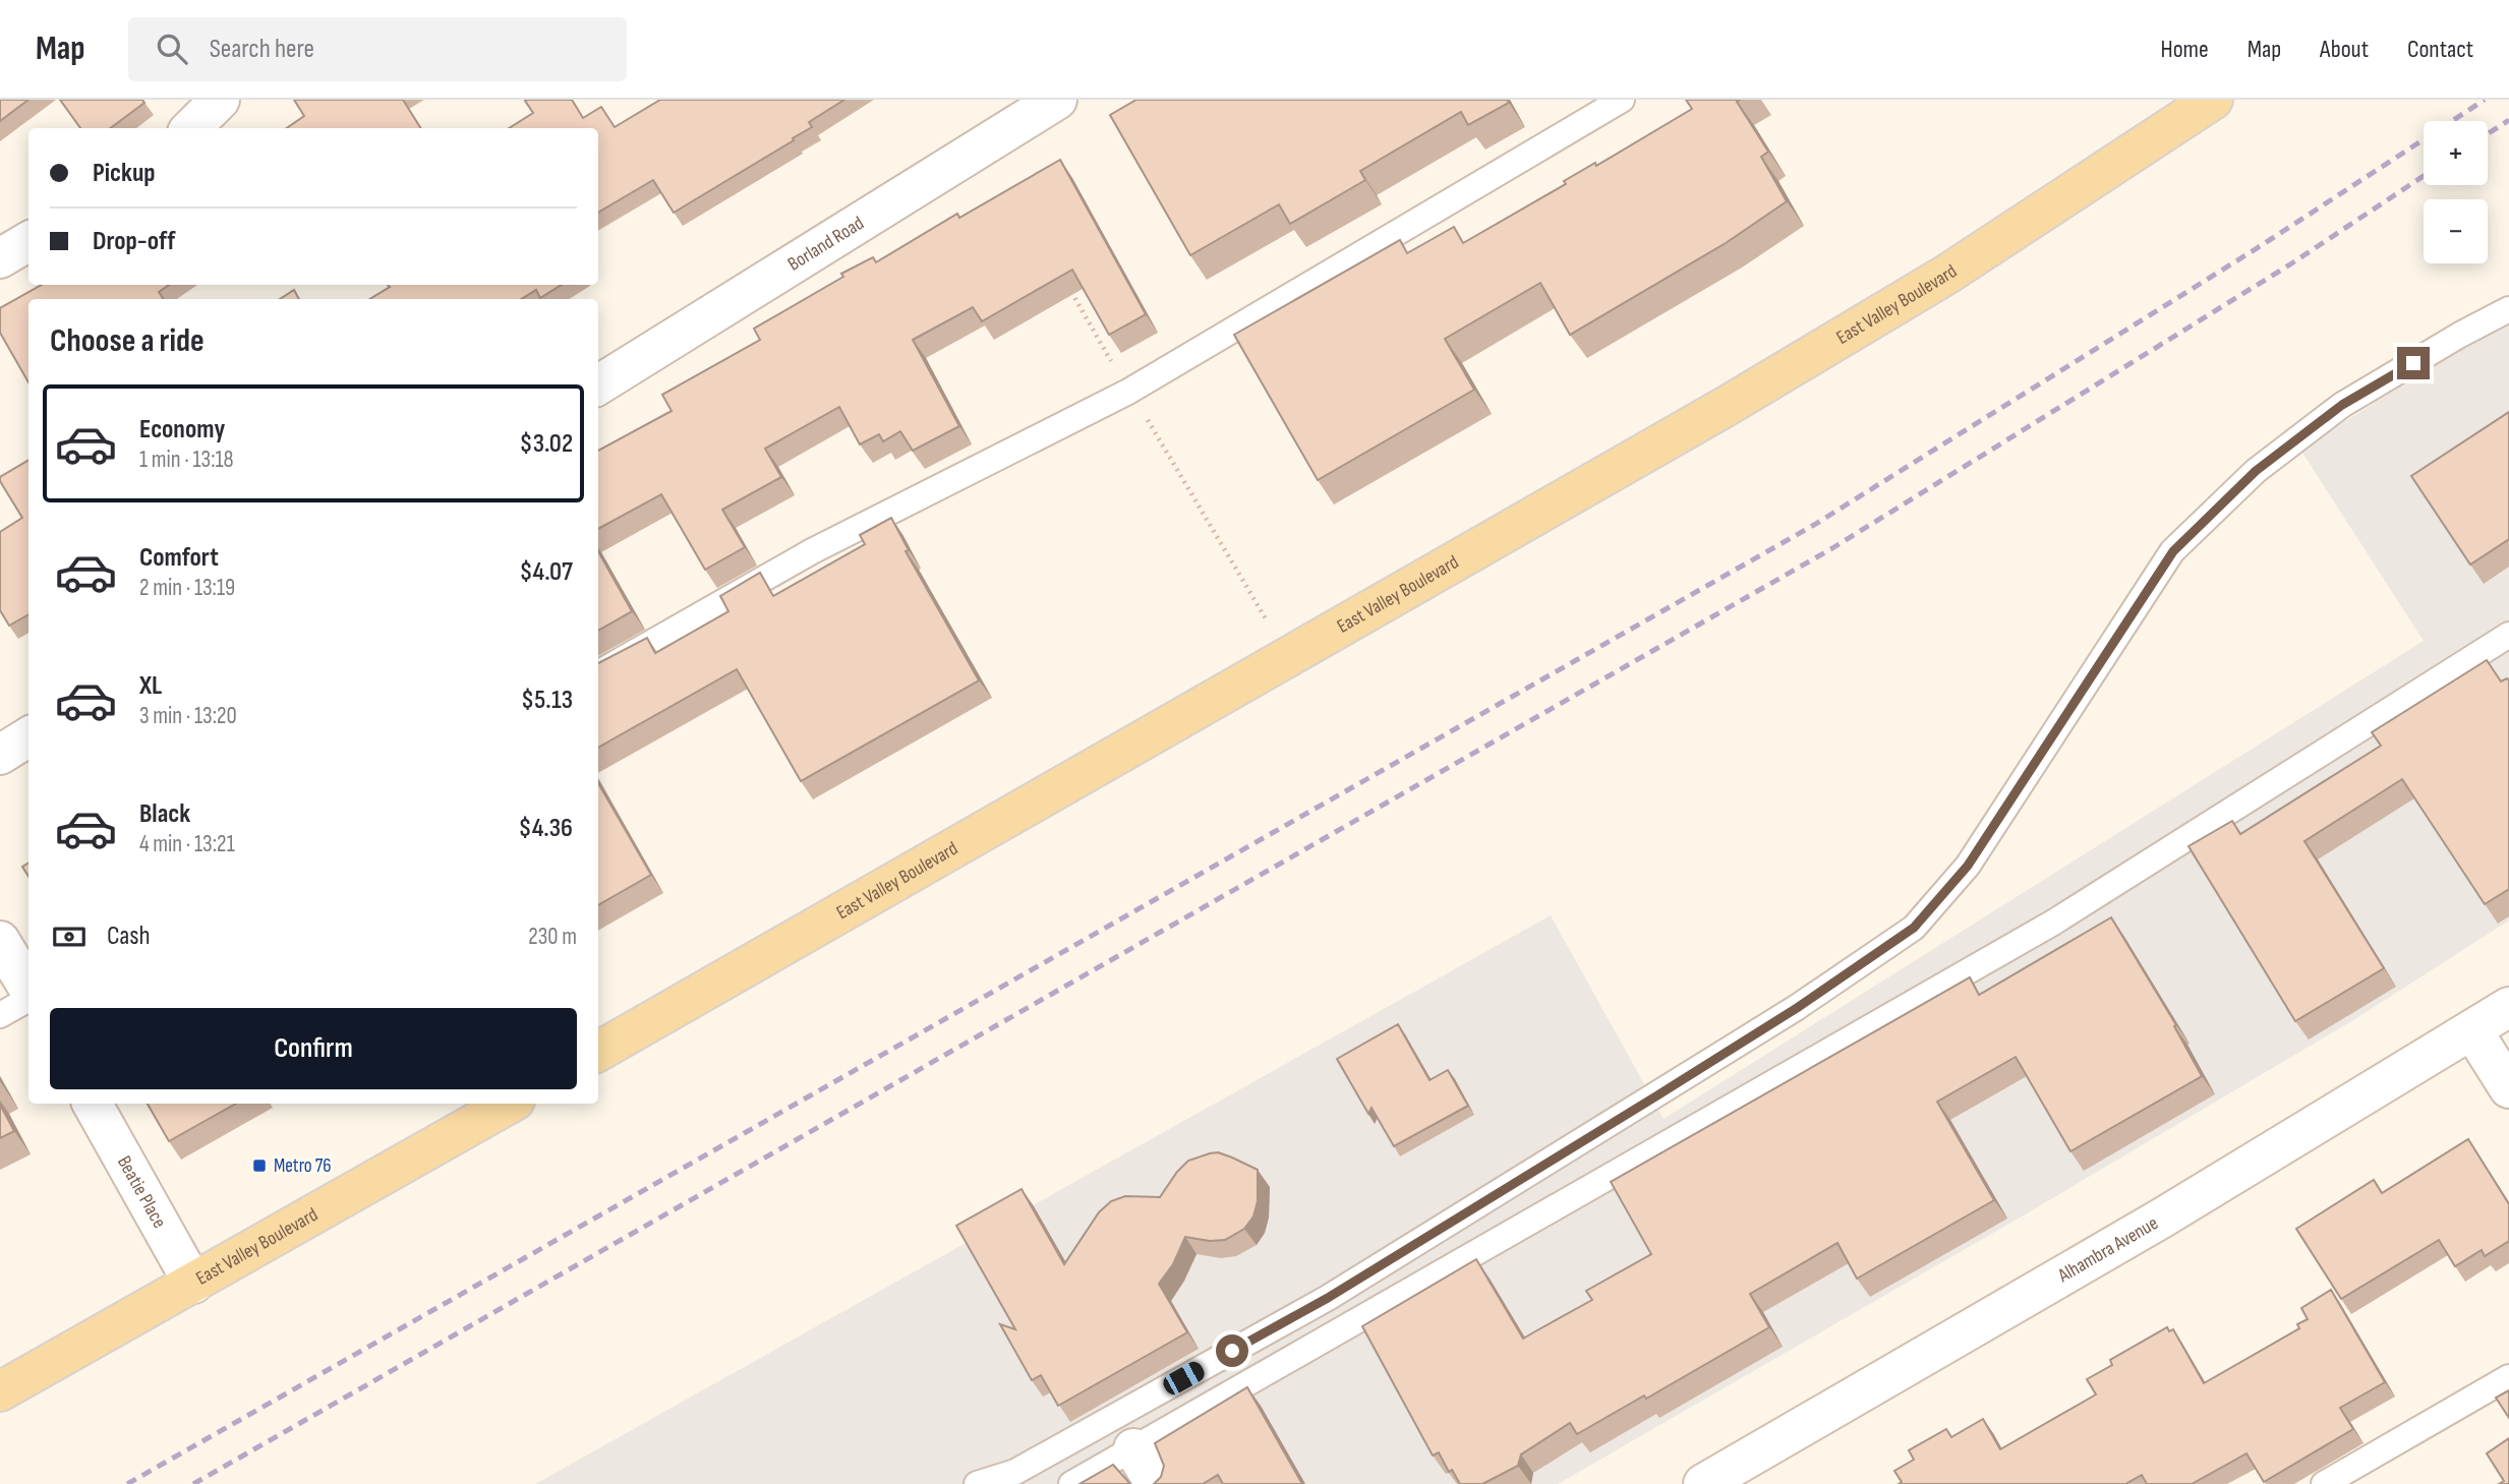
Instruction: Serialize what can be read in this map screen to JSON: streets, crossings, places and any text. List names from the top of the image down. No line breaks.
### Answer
{"streets":{"main road":["East Valley Boulevard"],"street":["Borland Road","Beatie Place","Alhambra Avenue"]},"crossings":[["East Valley Boulevard","Beatie Place"]],"places":{"transit":["Metro 76"]},"page":{"header":"Map","search":"Search here","nav":["Home","Map","About","Contact"],"map_buttons":["+","−"],"banner":["Pickup","Drop-off"],"heading":"Choose a ride","list":[{"name":"Economy","note":"1 min · 13:18","value":"$3.02"},{"name":"Comfort","note":"2 min · 13:19","value":"$4.07"},{"name":"XL","note":"3 min · 13:20","value":"$5.13"},{"name":"Black","note":"4 min · 13:21","value":"$4.36"}],"pay":["Cash","230 m"],"buttons":"Confirm"}}
